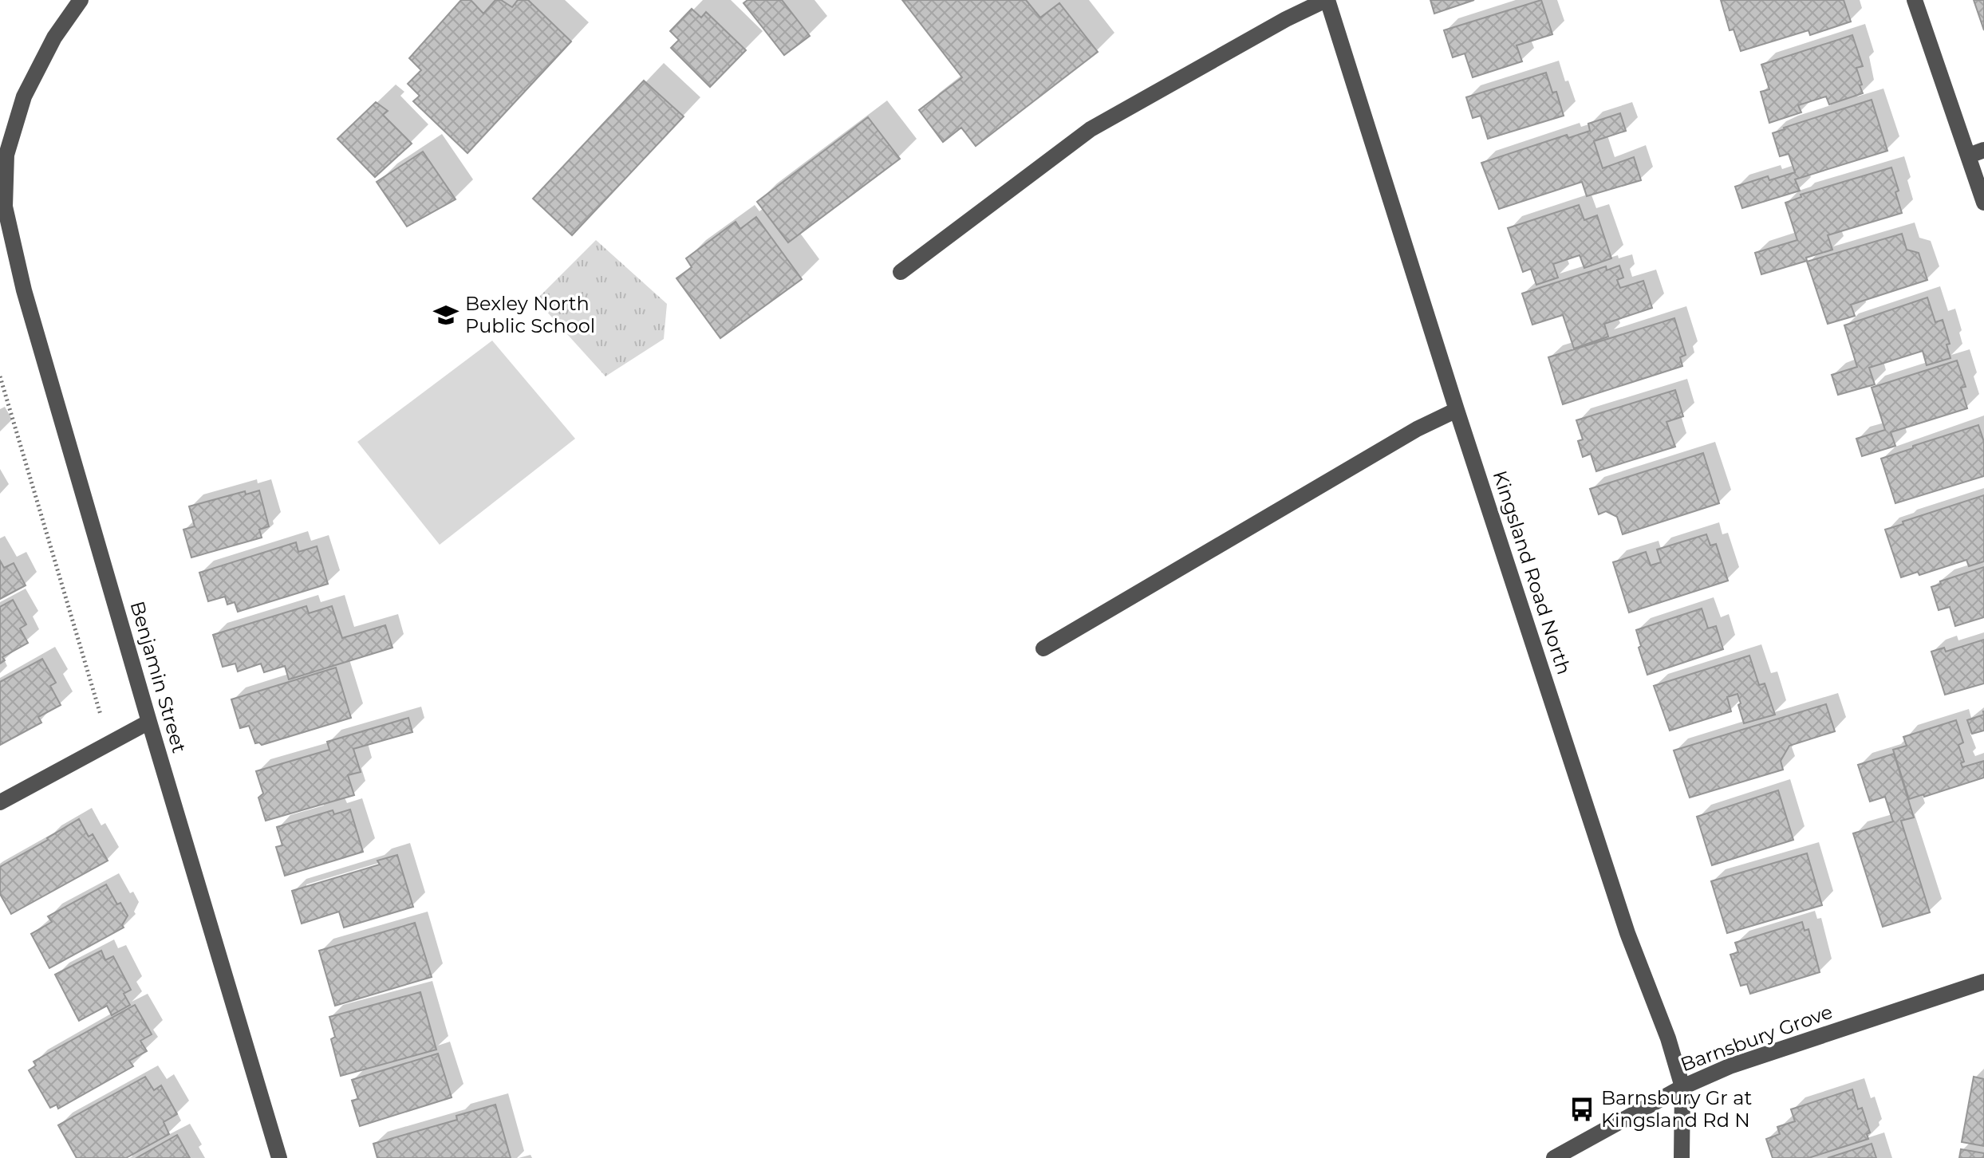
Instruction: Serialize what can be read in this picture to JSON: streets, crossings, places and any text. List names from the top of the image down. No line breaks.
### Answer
{"streets":{"street":["Kingsland Road North","Benjamin Street","Barnsbury Grove"]},"crossings":[["Kingsland Road North","Barnsbury Grove"]],"places":{"school or university":["Bexley North Public School"],"bus stop":["Barnsbury Gr at Kingsland Rd N"]}}
